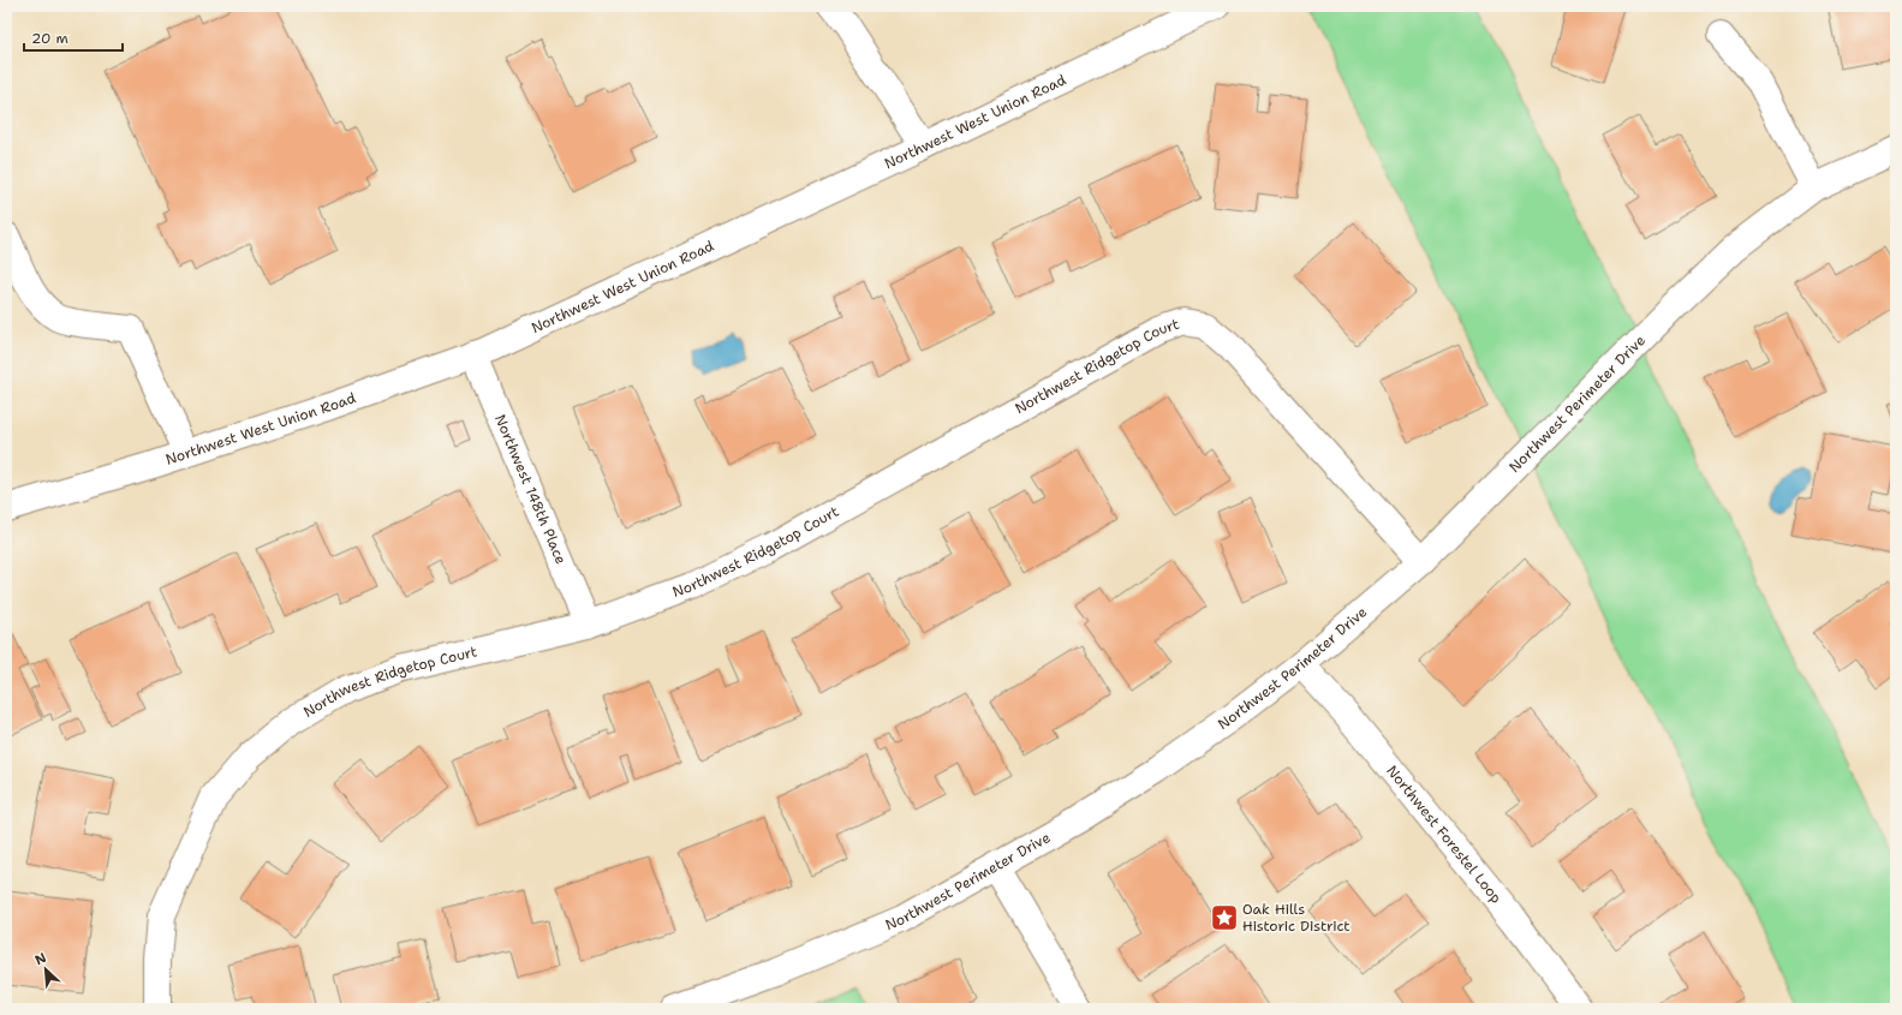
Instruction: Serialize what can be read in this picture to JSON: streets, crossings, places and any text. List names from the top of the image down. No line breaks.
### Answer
{"streets":{"street":["Northwest West Union Road","Northwest Ridgetop Court","Northwest Perimeter Drive","Northwest 148th Place","Northwest Forestel Loop"]},"crossings":[["Northwest West Union Road","Northwest 148th Place"],["Northwest Ridgetop Court","Northwest Perimeter Drive"],["Northwest Ridgetop Court","Northwest 148th Place"],["Northwest Perimeter Drive","Northwest Forestel Loop"]],"places":{"place":["Oak Hills Historic District"]},"scale_bar":"20 m","north":"top left"}
